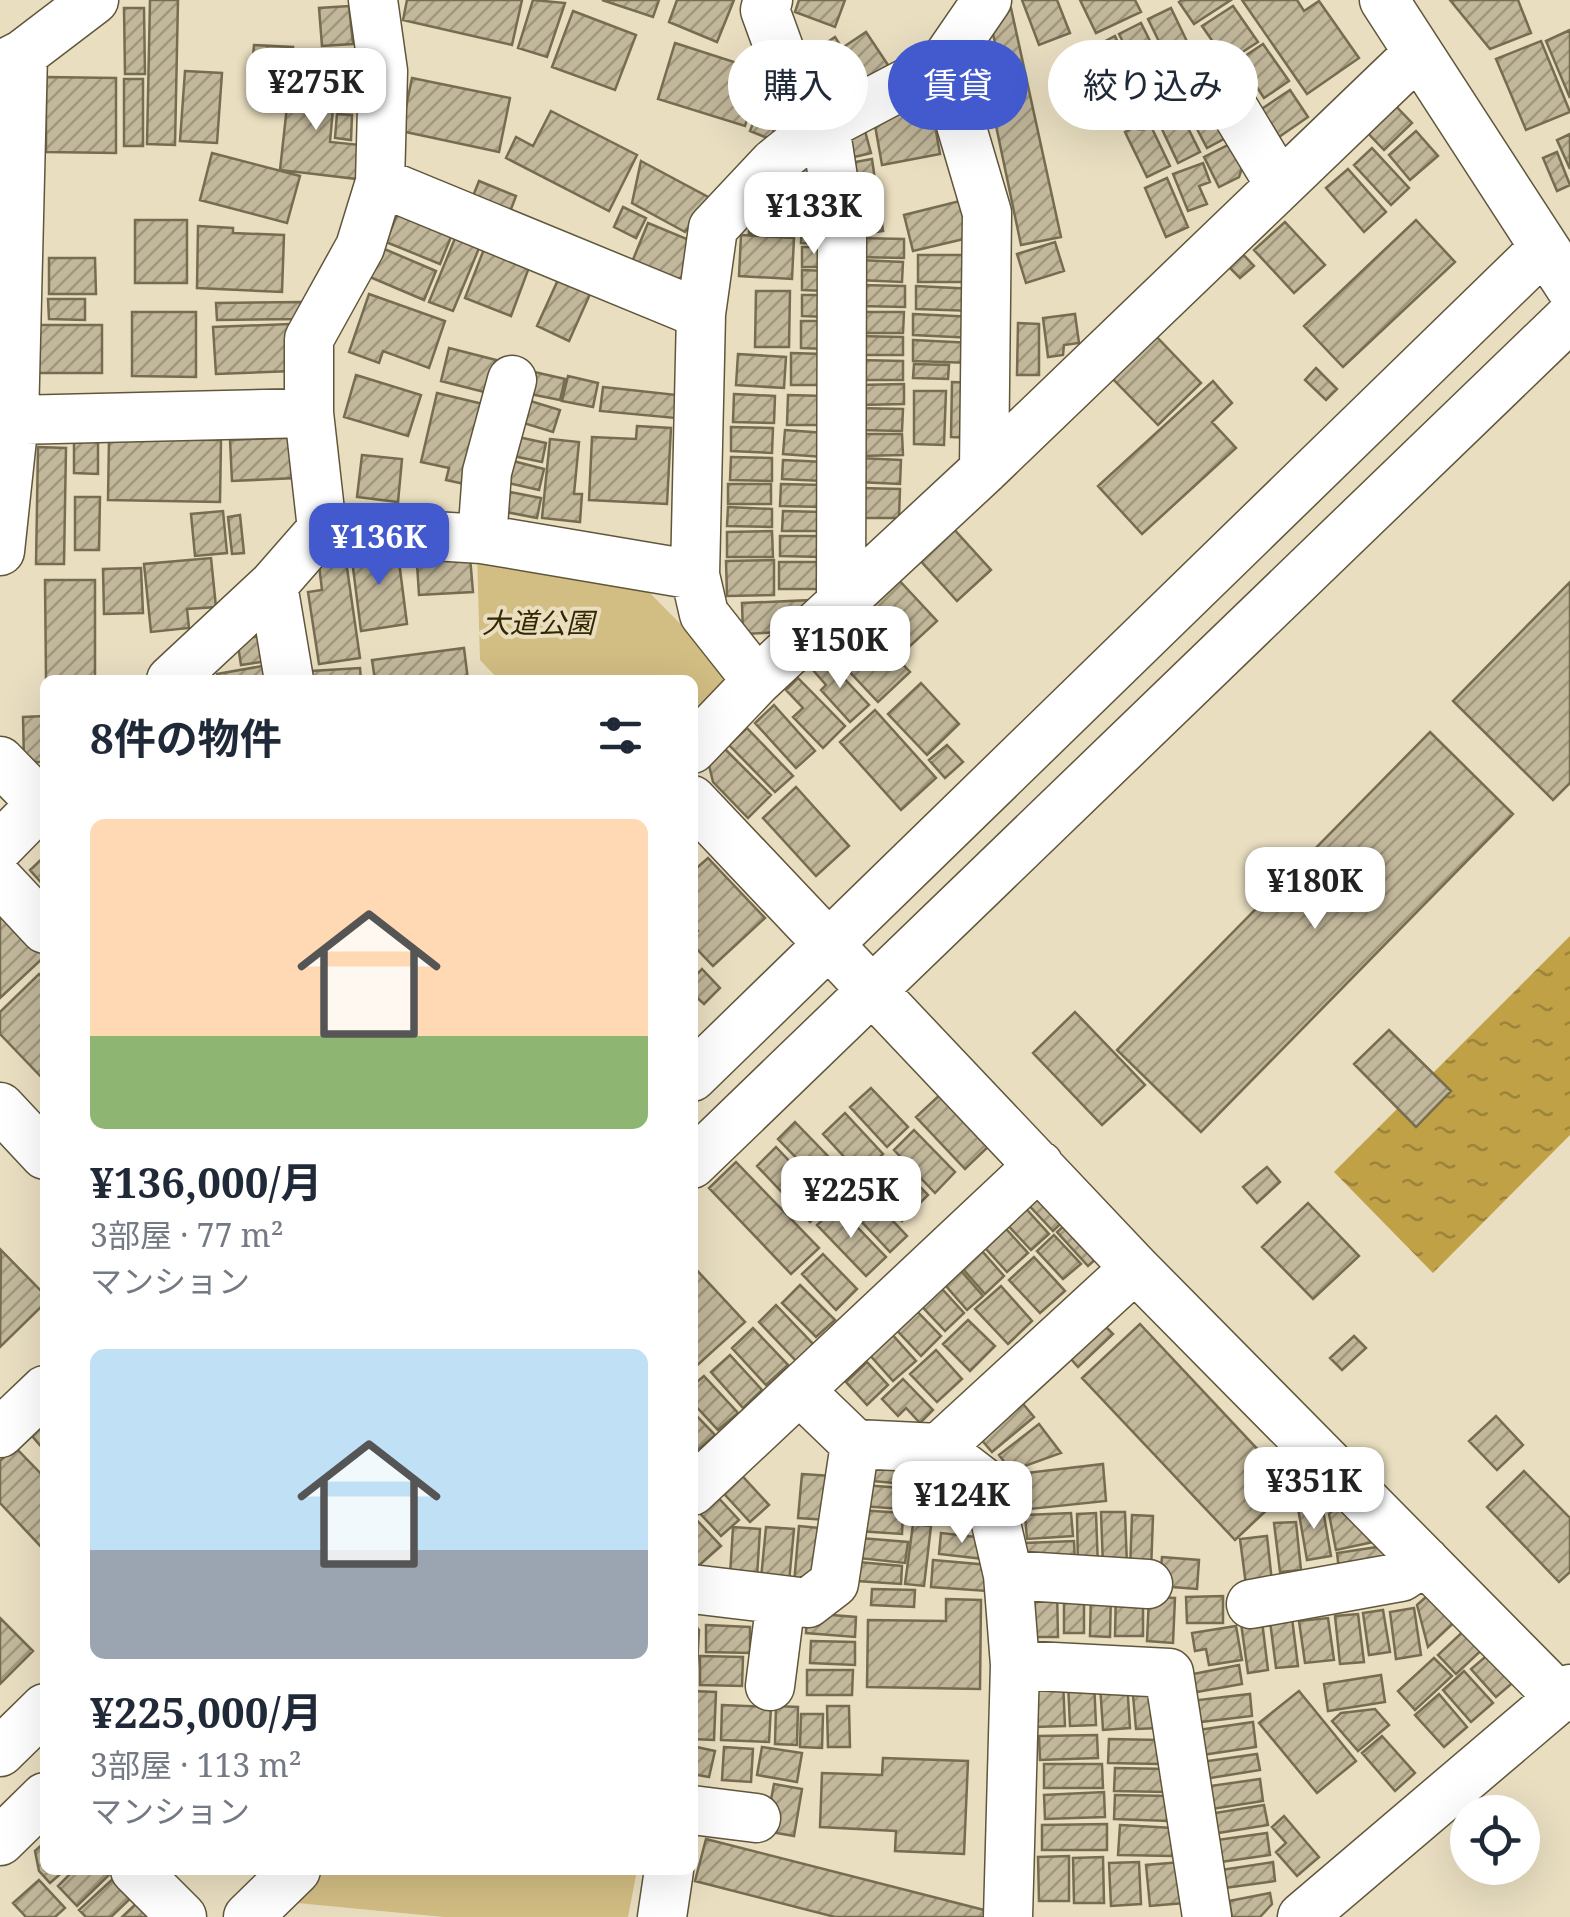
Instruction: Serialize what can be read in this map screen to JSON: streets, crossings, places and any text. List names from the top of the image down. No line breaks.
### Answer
{"parks":["大道公園"],"page":{"chip":["購入","賃貸","絞り込み"],"price":["¥275K","¥133K","¥136K","¥150K","¥180K","¥225K","¥351K","¥124K"],"heading":"8件の物件","list":[{"name":"¥136,000/月","note":"3部屋 · 77 m² · マンション"},{"name":"¥225,000/月","note":"3部屋 · 113 m² · マンション"}]}}
